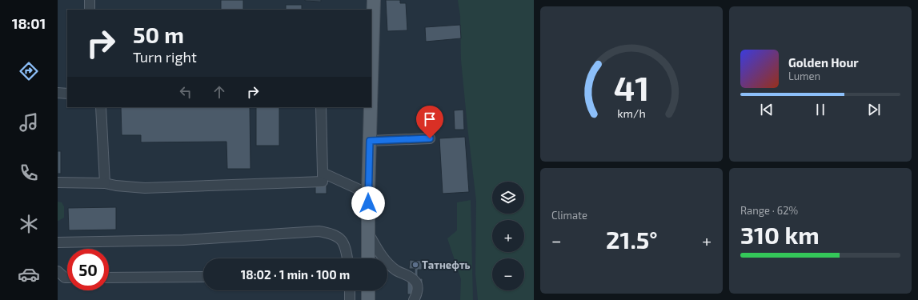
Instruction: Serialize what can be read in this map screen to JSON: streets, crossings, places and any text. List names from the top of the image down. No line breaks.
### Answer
{"places":["Татнефть"],"page":{"tabs":"18:01","turn":["50 m","Turn right"],"song":["Golden Hour","Lumen"],"tile":["Climate",["Range · 62%","310 km"]],"map_buttons":["+","−"],"heat":["−","21.5°","+"],"limit":"50","trip":"18:02 · 1 min · 100 m","gauge":["41","km/h"]}}
